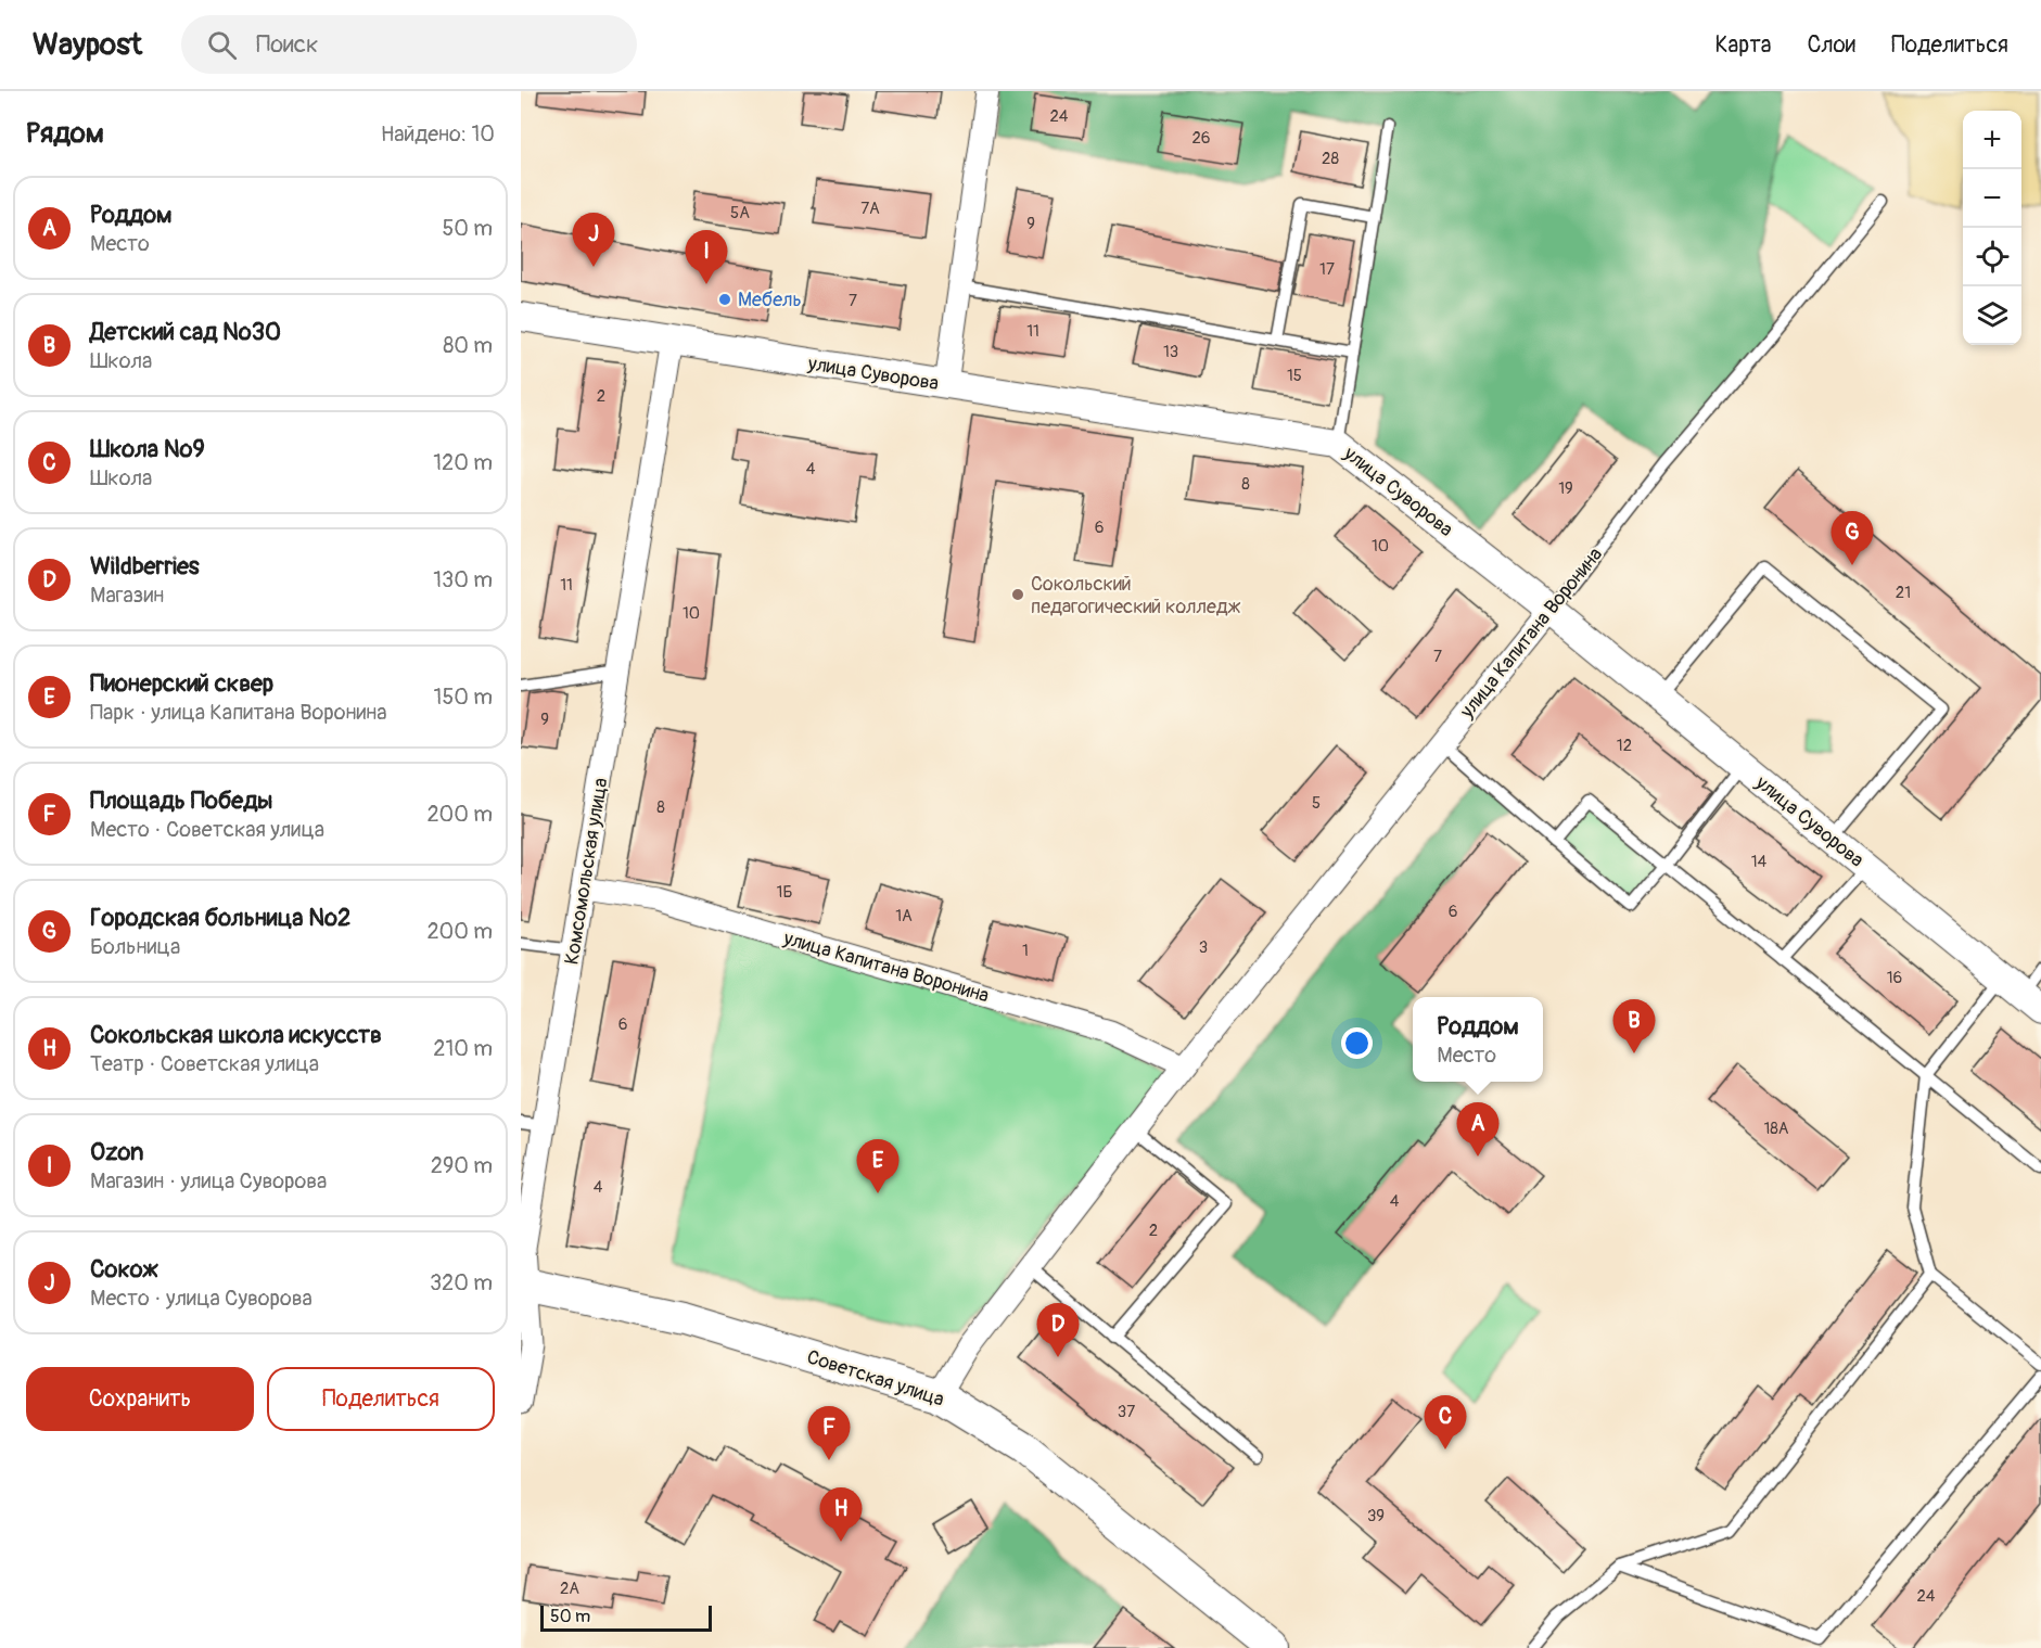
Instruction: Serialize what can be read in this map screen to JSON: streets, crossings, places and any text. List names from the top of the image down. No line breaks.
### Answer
{"streets":{"main road":["Советская улица"],"street":["улица Суворова","улица Капитана Воронина","Комсомольская улица"]},"crossings":[["улица Суворова","улица Капитана Воронина"],["улица Суворова","Комсомольская улица"],["улица Капитана Воронина","Комсомольская улица"],["улица Капитана Воронина","Советская улица"],["Комсомольская улица","Советская улица"]],"places":["Мебель","Сокольский педагогический колледж"],"house_numbers":["24","26","28","7А","5А","9","17","7","11","13","15","2","4","8","19","6","10","11","21","10","7","9","12","5","8","14","1Б","6","1А","3","1","16","6","18А","4","4","2","37","39","2А","24"],"scale_bar":"50 m","page":{"header":"Waypost","search":"Поиск","nav":["Карта","Слои","Поделиться"],"heading":["Рядом","Найдено: 10"],"map_buttons":["+","−"],"list":[{"mark":"A","name":"Роддом","note":"Место","value":"50 m"},{"mark":"B","name":"Детский сад №30","note":"Школа","value":"80 m"},{"mark":"C","name":"Школа №9","note":"Школа","value":"120 m"},{"mark":"D","name":"Wildberries","note":"Магазин","value":"130 m"},{"mark":"E","name":"Пионерский сквер","note":"Парк · улица Капитана Воронина","value":"150 m"},{"mark":"F","name":"Площадь Победы","note":"Место · Советская улица","value":"200 m"},{"mark":"G","name":"Городская больница №2","note":"Больница","value":"200 m"},{"mark":"H","name":"Сокольская школа искусств","note":"Театр · Советская улица","value":"210 m"},{"mark":"I","name":"Ozon","note":"Магазин · улица Суворова","value":"290 m"},{"mark":"J","name":"Сокож","note":"Место · улица Суворова","value":"320 m"}],"pins":["J","I","G","B","A","E","D","C","F","H"],"popup":["Роддом","Место"],"buttons":["Сохранить","Поделиться"],"scale":"50 m"}}
